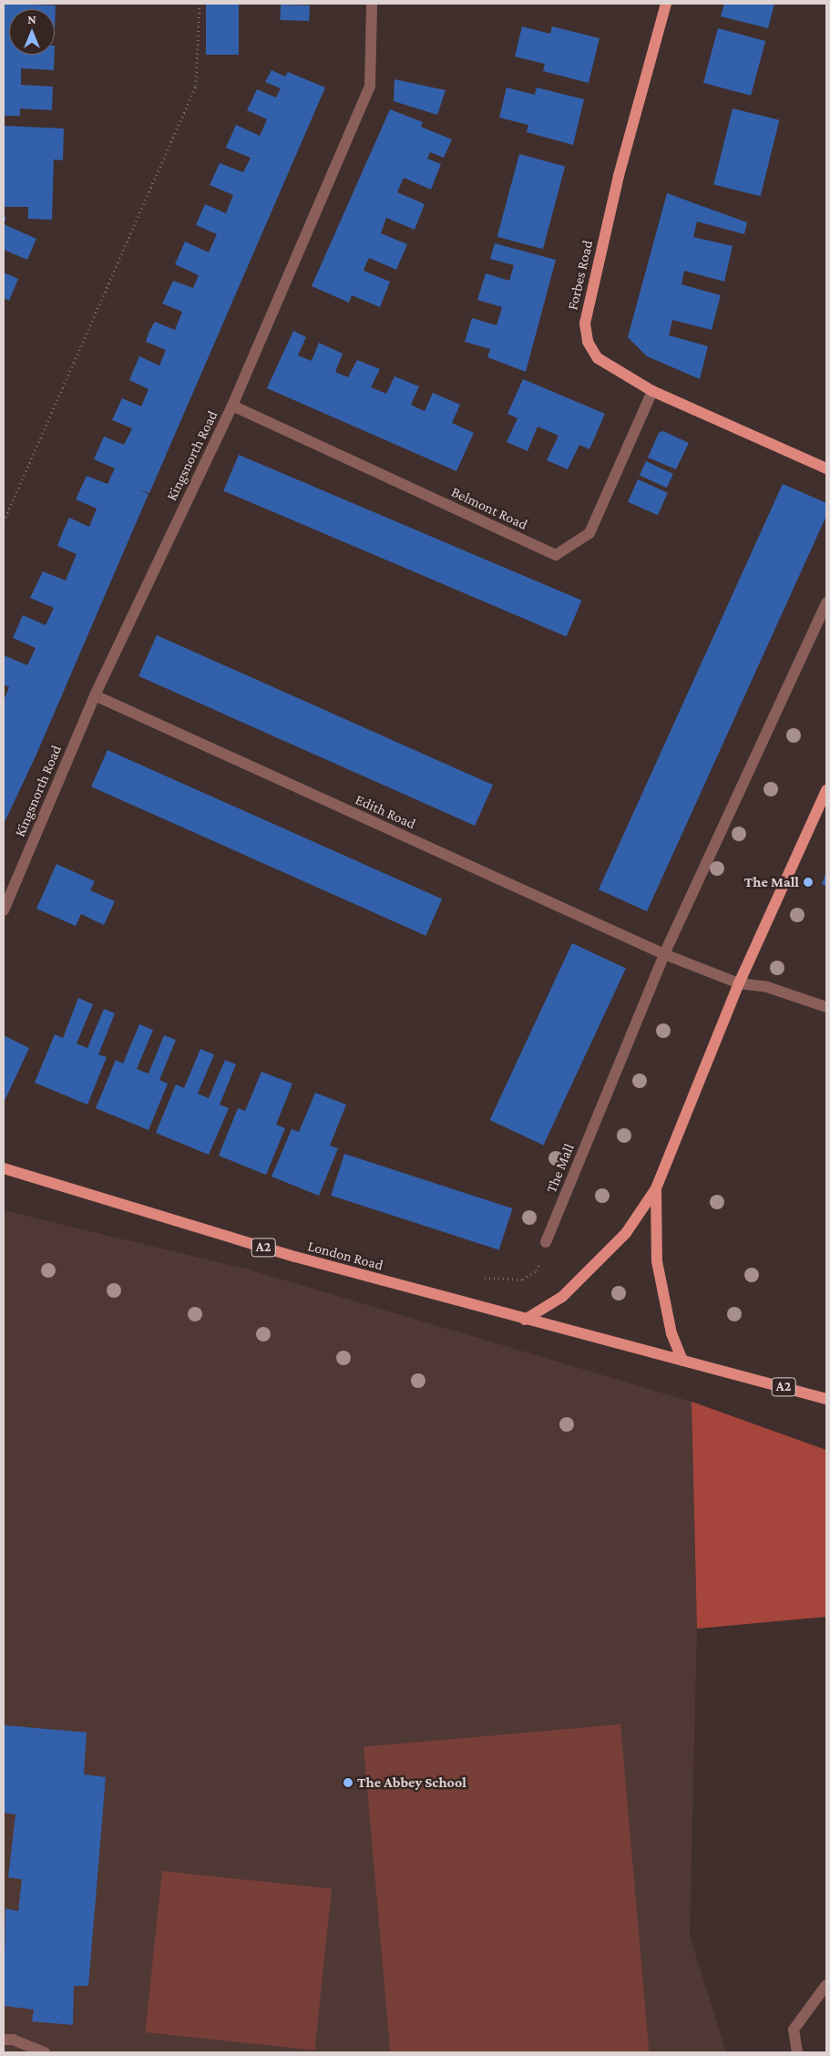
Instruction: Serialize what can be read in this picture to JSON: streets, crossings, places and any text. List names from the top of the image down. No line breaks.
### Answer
{"streets":{"main road":["Forbes Road","A2","London Road"],"street":["Kingsnorth Road","Belmont Road","Edith Road","The Mall"]},"crossings":[["Forbes Road","Belmont Road"],["Kingsnorth Road","Belmont Road"],["Kingsnorth Road","Edith Road"],["Edith Road","The Mall"],["A2","London Road"]],"places":["The Mall","The Abbey School"],"north":"top"}
